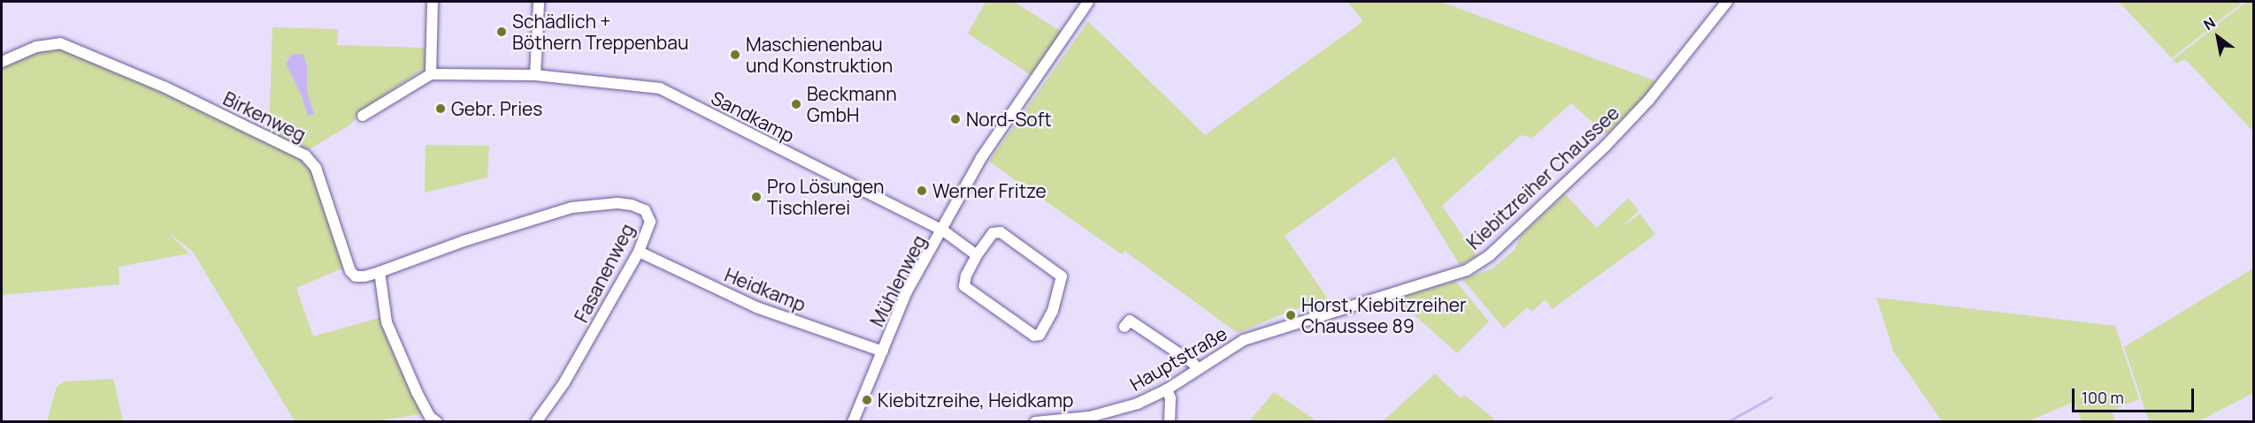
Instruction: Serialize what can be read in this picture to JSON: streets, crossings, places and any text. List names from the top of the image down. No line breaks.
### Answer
{"streets":{"street":["Birkenweg","Sandkamp","Kiebitzreiher Chaussee","Fasanenweg","Mühlenweg","Heidkamp","Hauptstraße"]},"crossings":[["Birkenweg","Fasanenweg"],["Sandkamp","Mühlenweg"],["Kiebitzreiher Chaussee","Hauptstraße"],["Fasanenweg","Heidkamp"],["Mühlenweg","Heidkamp"]],"places":["Schädlich + Böthern Treppenbau","Maschienenbau und Konstruktion","Beckmann GmbH","Gebr. Pries","Nord-Soft","Werner Fritze","Pro Lösungen Tischlerei","Horst, Kiebitzreiher Chaussee 89","Kiebitzreihe, Heidkamp"],"scale_bar":"100 m","north":"top left"}
